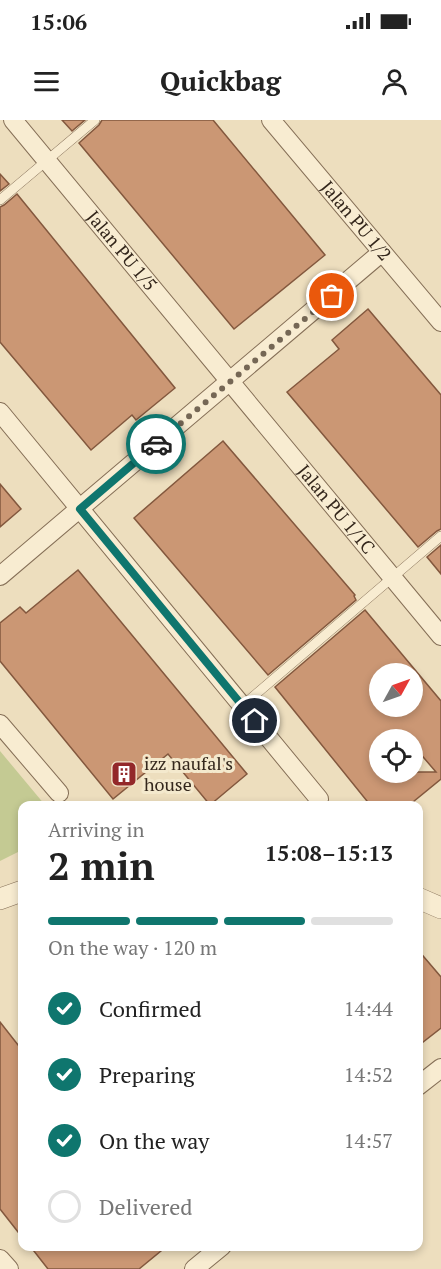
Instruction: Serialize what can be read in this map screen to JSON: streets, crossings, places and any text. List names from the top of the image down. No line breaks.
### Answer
{"streets":{"street":["Jalan PU 1/2","Jalan PU 1/5","Jalan PU 1/1C"]},"crossings":[["Jalan PU 1/5","Jalan PU 1/1C"]],"places":{"building":["izz naufal's house"]},"north":"top right","page":{"status":"15:06","header":"Quickbag","heading":["2 min","Arriving in","15:08–15:13"],"bar":"On the way · 120 m","list":[["Confirmed","14:44"],["Preparing","14:52"],["On the way","14:57"],"Delivered"]}}
